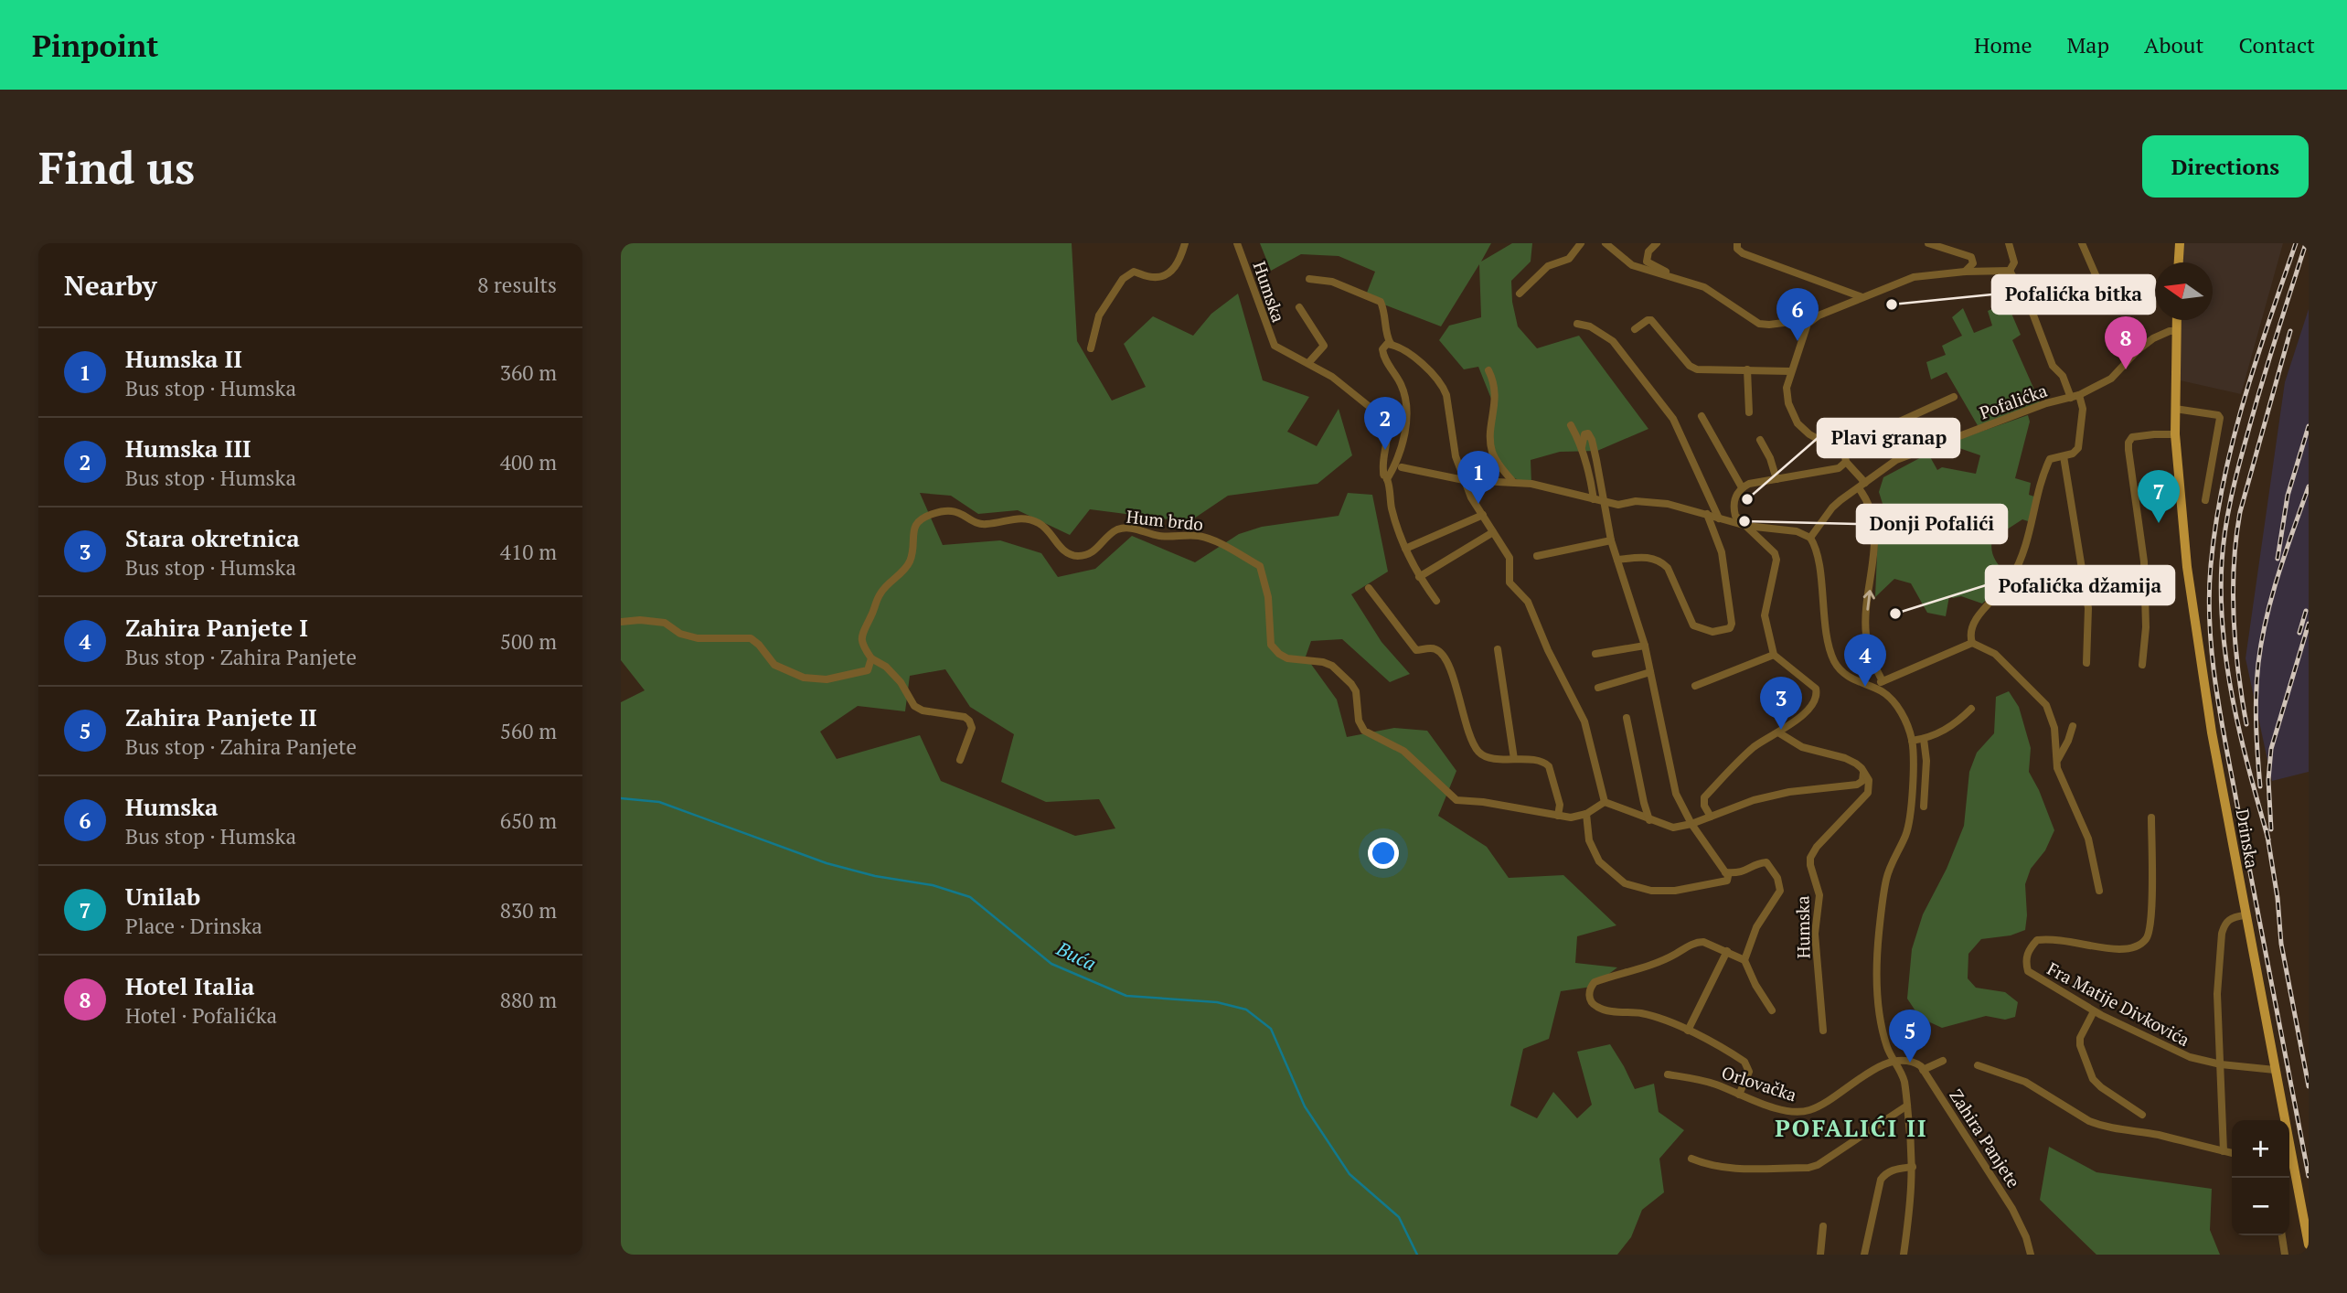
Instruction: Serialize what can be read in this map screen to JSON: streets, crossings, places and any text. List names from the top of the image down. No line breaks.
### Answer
{"streets":{"main road":["Drinska"],"street":["Humska","Pofalićka","Hum brdo","Fra Matije Divkovića","Orlovačka","Zahira Panjete"]},"crossings":[["Humska","Hum brdo"],["Pofalićka","Drinska"],["Drinska","Fra Matije Divkovića"]],"districts":["POFALIĆI II"],"water":["Buća"],"places":["Pofalićka bitka","Plavi granap","Donji Pofalići","Pofalićka džamija"],"north":"left","page":{"header":"Pinpoint","nav":["Home","Map","About","Contact"],"buttons":"Directions","title":"Find us","heading":["Nearby","8 results"],"pins":["6","8","2","1","7","4","3","5"],"list":[{"mark":"1","name":"Humska II","note":"Bus stop · Humska","value":"360 m"},{"mark":"2","name":"Humska III","note":"Bus stop · Humska","value":"400 m"},{"mark":"3","name":"Stara okretnica","note":"Bus stop · Humska","value":"410 m"},{"mark":"4","name":"Zahira Panjete I","note":"Bus stop · Zahira Panjete","value":"500 m"},{"mark":"5","name":"Zahira Panjete II","note":"Bus stop · Zahira Panjete","value":"560 m"},{"mark":"6","name":"Humska","note":"Bus stop · Humska","value":"650 m"},{"mark":"7","name":"Unilab","note":"Place · Drinska","value":"830 m"},{"mark":"8","name":"Hotel Italia","note":"Hotel · Pofalićka","value":"880 m"}],"map_buttons":["+","−"]}}
